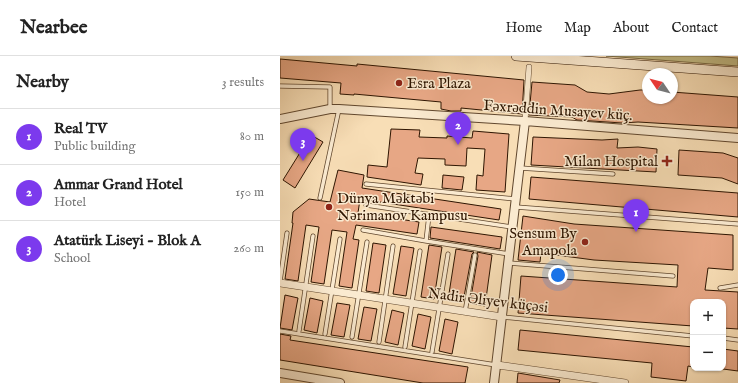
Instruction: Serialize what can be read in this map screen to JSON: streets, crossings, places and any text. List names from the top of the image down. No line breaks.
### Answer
{"streets":{"street":["Fəxrəddin Musayev küç.","Nadir Əliyev küçəsi"]},"places":{"other":["Esra Plaza","Dünya Məktəbi Nərimanov Kampusu","Sensum By Amapola"],"health":["Milan Hospital"]},"north":"top left","page":{"header":"Nearbee","nav":["Home","Map","About","Contact"],"heading":["Nearby","3 results"],"list":[{"mark":"1","name":"Real TV","note":"Public building","value":"80 m"},{"mark":"2","name":"Ammar Grand Hotel","note":"Hotel","value":"150 m"},{"mark":"3","name":"Atatürk Liseyi - Blok A","note":"School","value":"260 m"}],"pins":["2","3","1"],"map_buttons":["+","−"]}}
